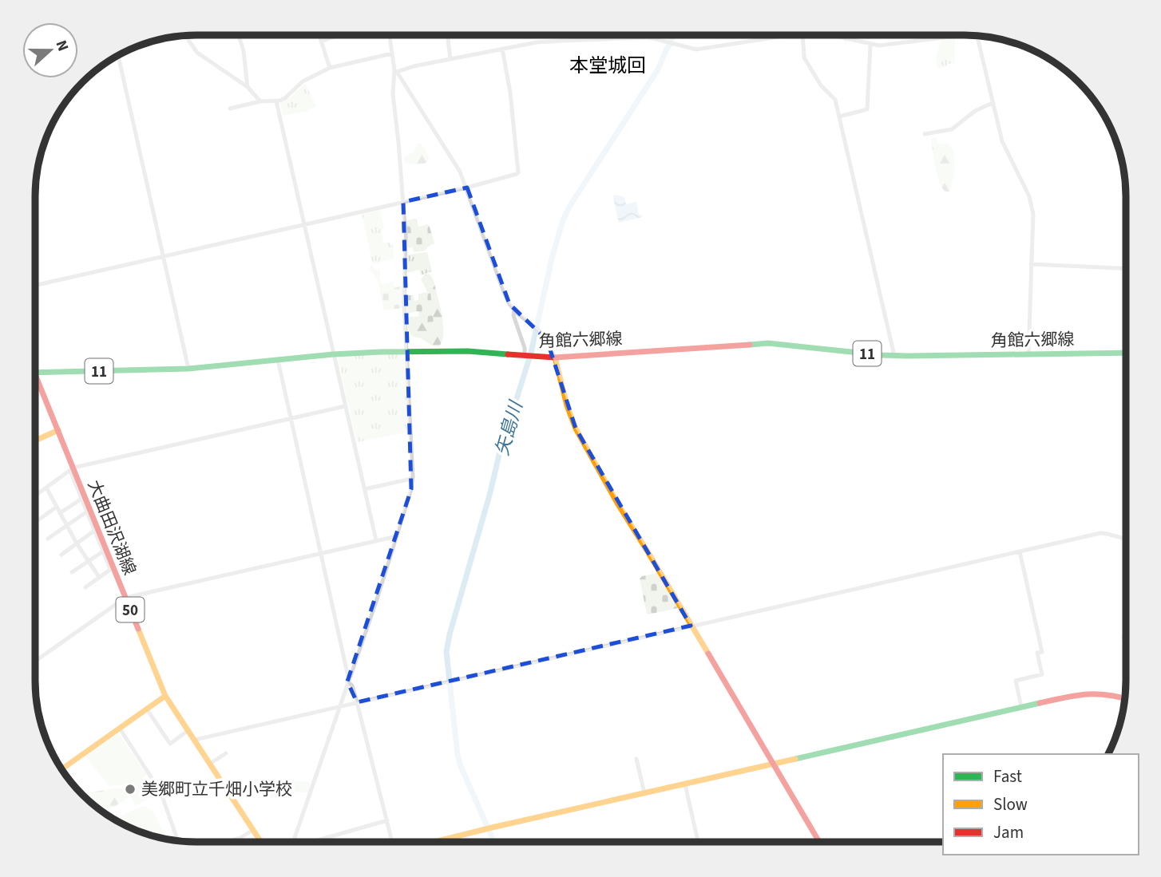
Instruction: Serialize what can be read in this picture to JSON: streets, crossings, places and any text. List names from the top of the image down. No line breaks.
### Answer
{"streets":{"main road":["角館六郷線","11","大曲田沢湖線","50"]},"crossings":[["角館六郷線","大曲田沢湖線"]],"districts":["本堂城回"],"water":["矢島川"],"places":["美郷町立千畑小学校"],"legend":["Fast","Slow","Jam"],"north":"right"}
